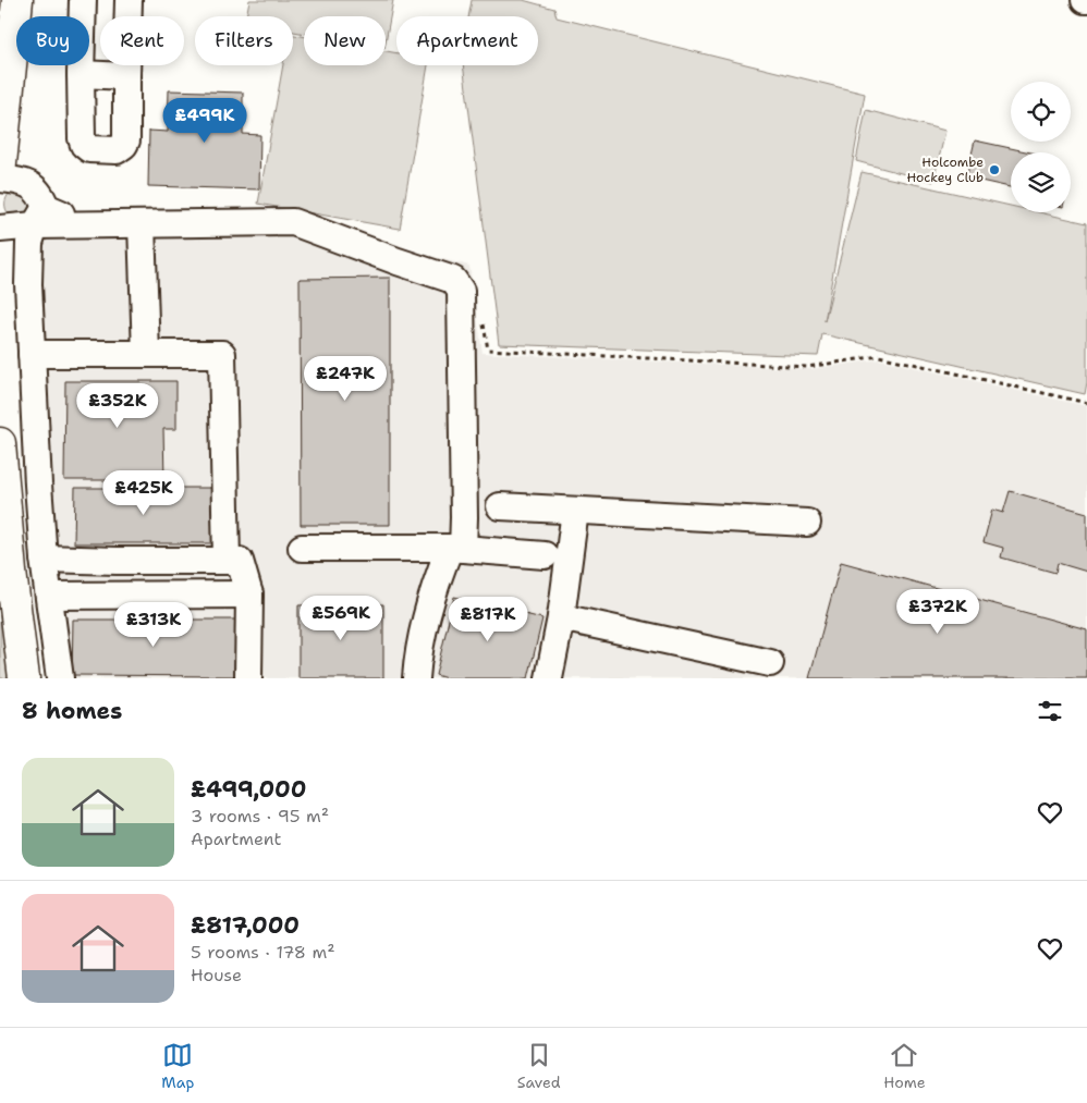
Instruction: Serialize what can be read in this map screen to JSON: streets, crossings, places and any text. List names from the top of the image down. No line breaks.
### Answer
{"places":["Holcombe Hockey Club"],"page":{"chip":["Buy","Rent","Filters","New","Apartment"],"price":["£499K","£247K","£352K","£425K","£372K","£569K","£817K","£313K"],"heading":"8 homes","list":[{"name":"£499,000","note":"3 rooms · 95 m² · Apartment"},{"name":"£817,000","note":"5 rooms · 178 m² · House"}],"tabs":["Map","Saved","Home"]}}
